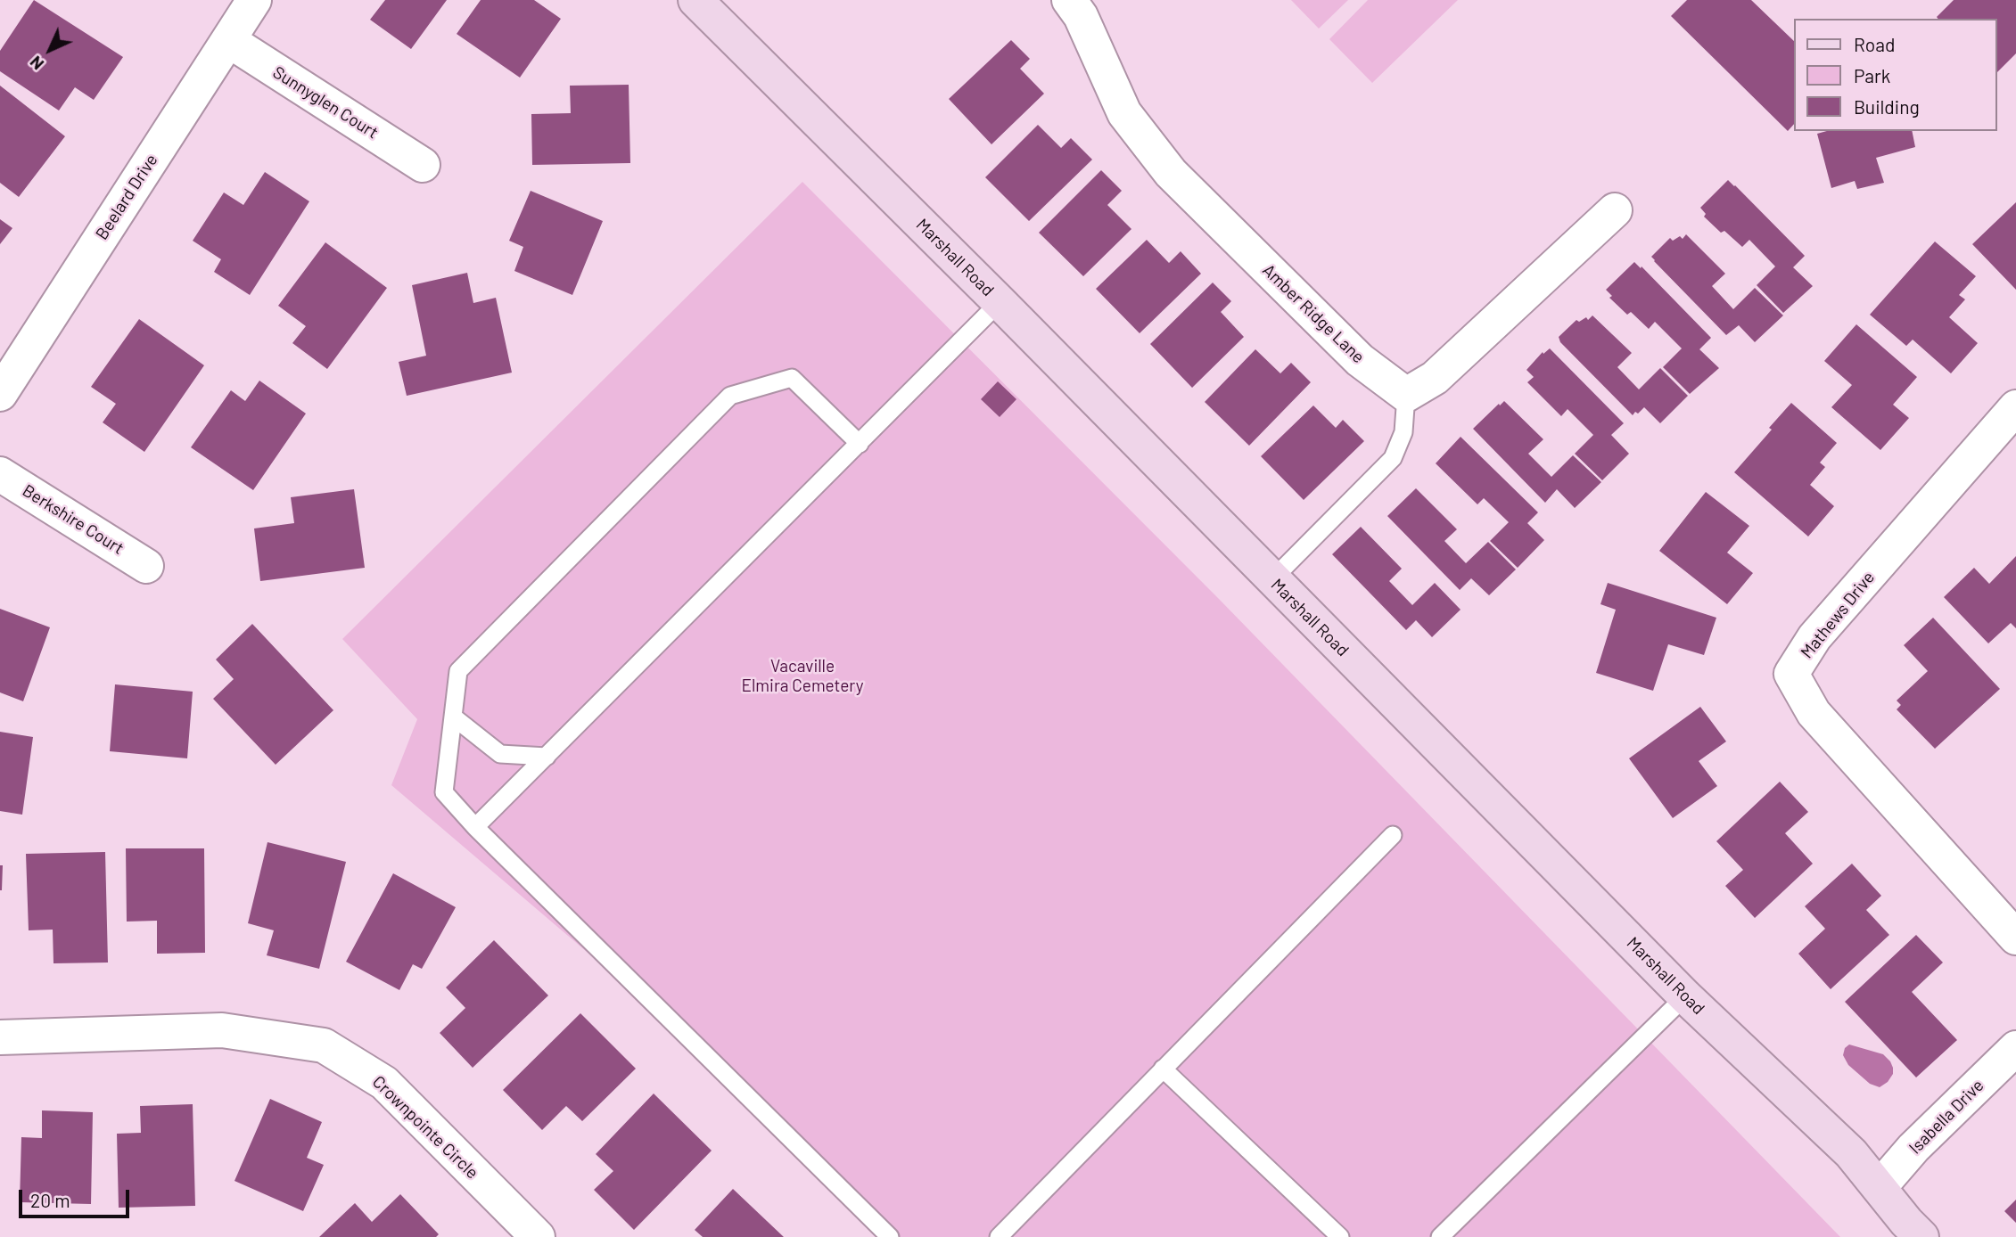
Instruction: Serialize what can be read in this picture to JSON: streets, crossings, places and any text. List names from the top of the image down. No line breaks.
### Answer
{"streets":{"street":["Sunnyglen Court","Beelard Drive","Marshall Road","Amber Ridge Lane","Berkshire Court","Mathews Drive","Isabella Drive","Crownpointe Circle"]},"crossings":[["Sunnyglen Court","Beelard Drive"],["Marshall Road","Isabella Drive"]],"parks":["Vacaville Elmira Cemetery"],"legend":["Road","Park","Building"],"scale_bar":"20 m","north":"bottom left"}
